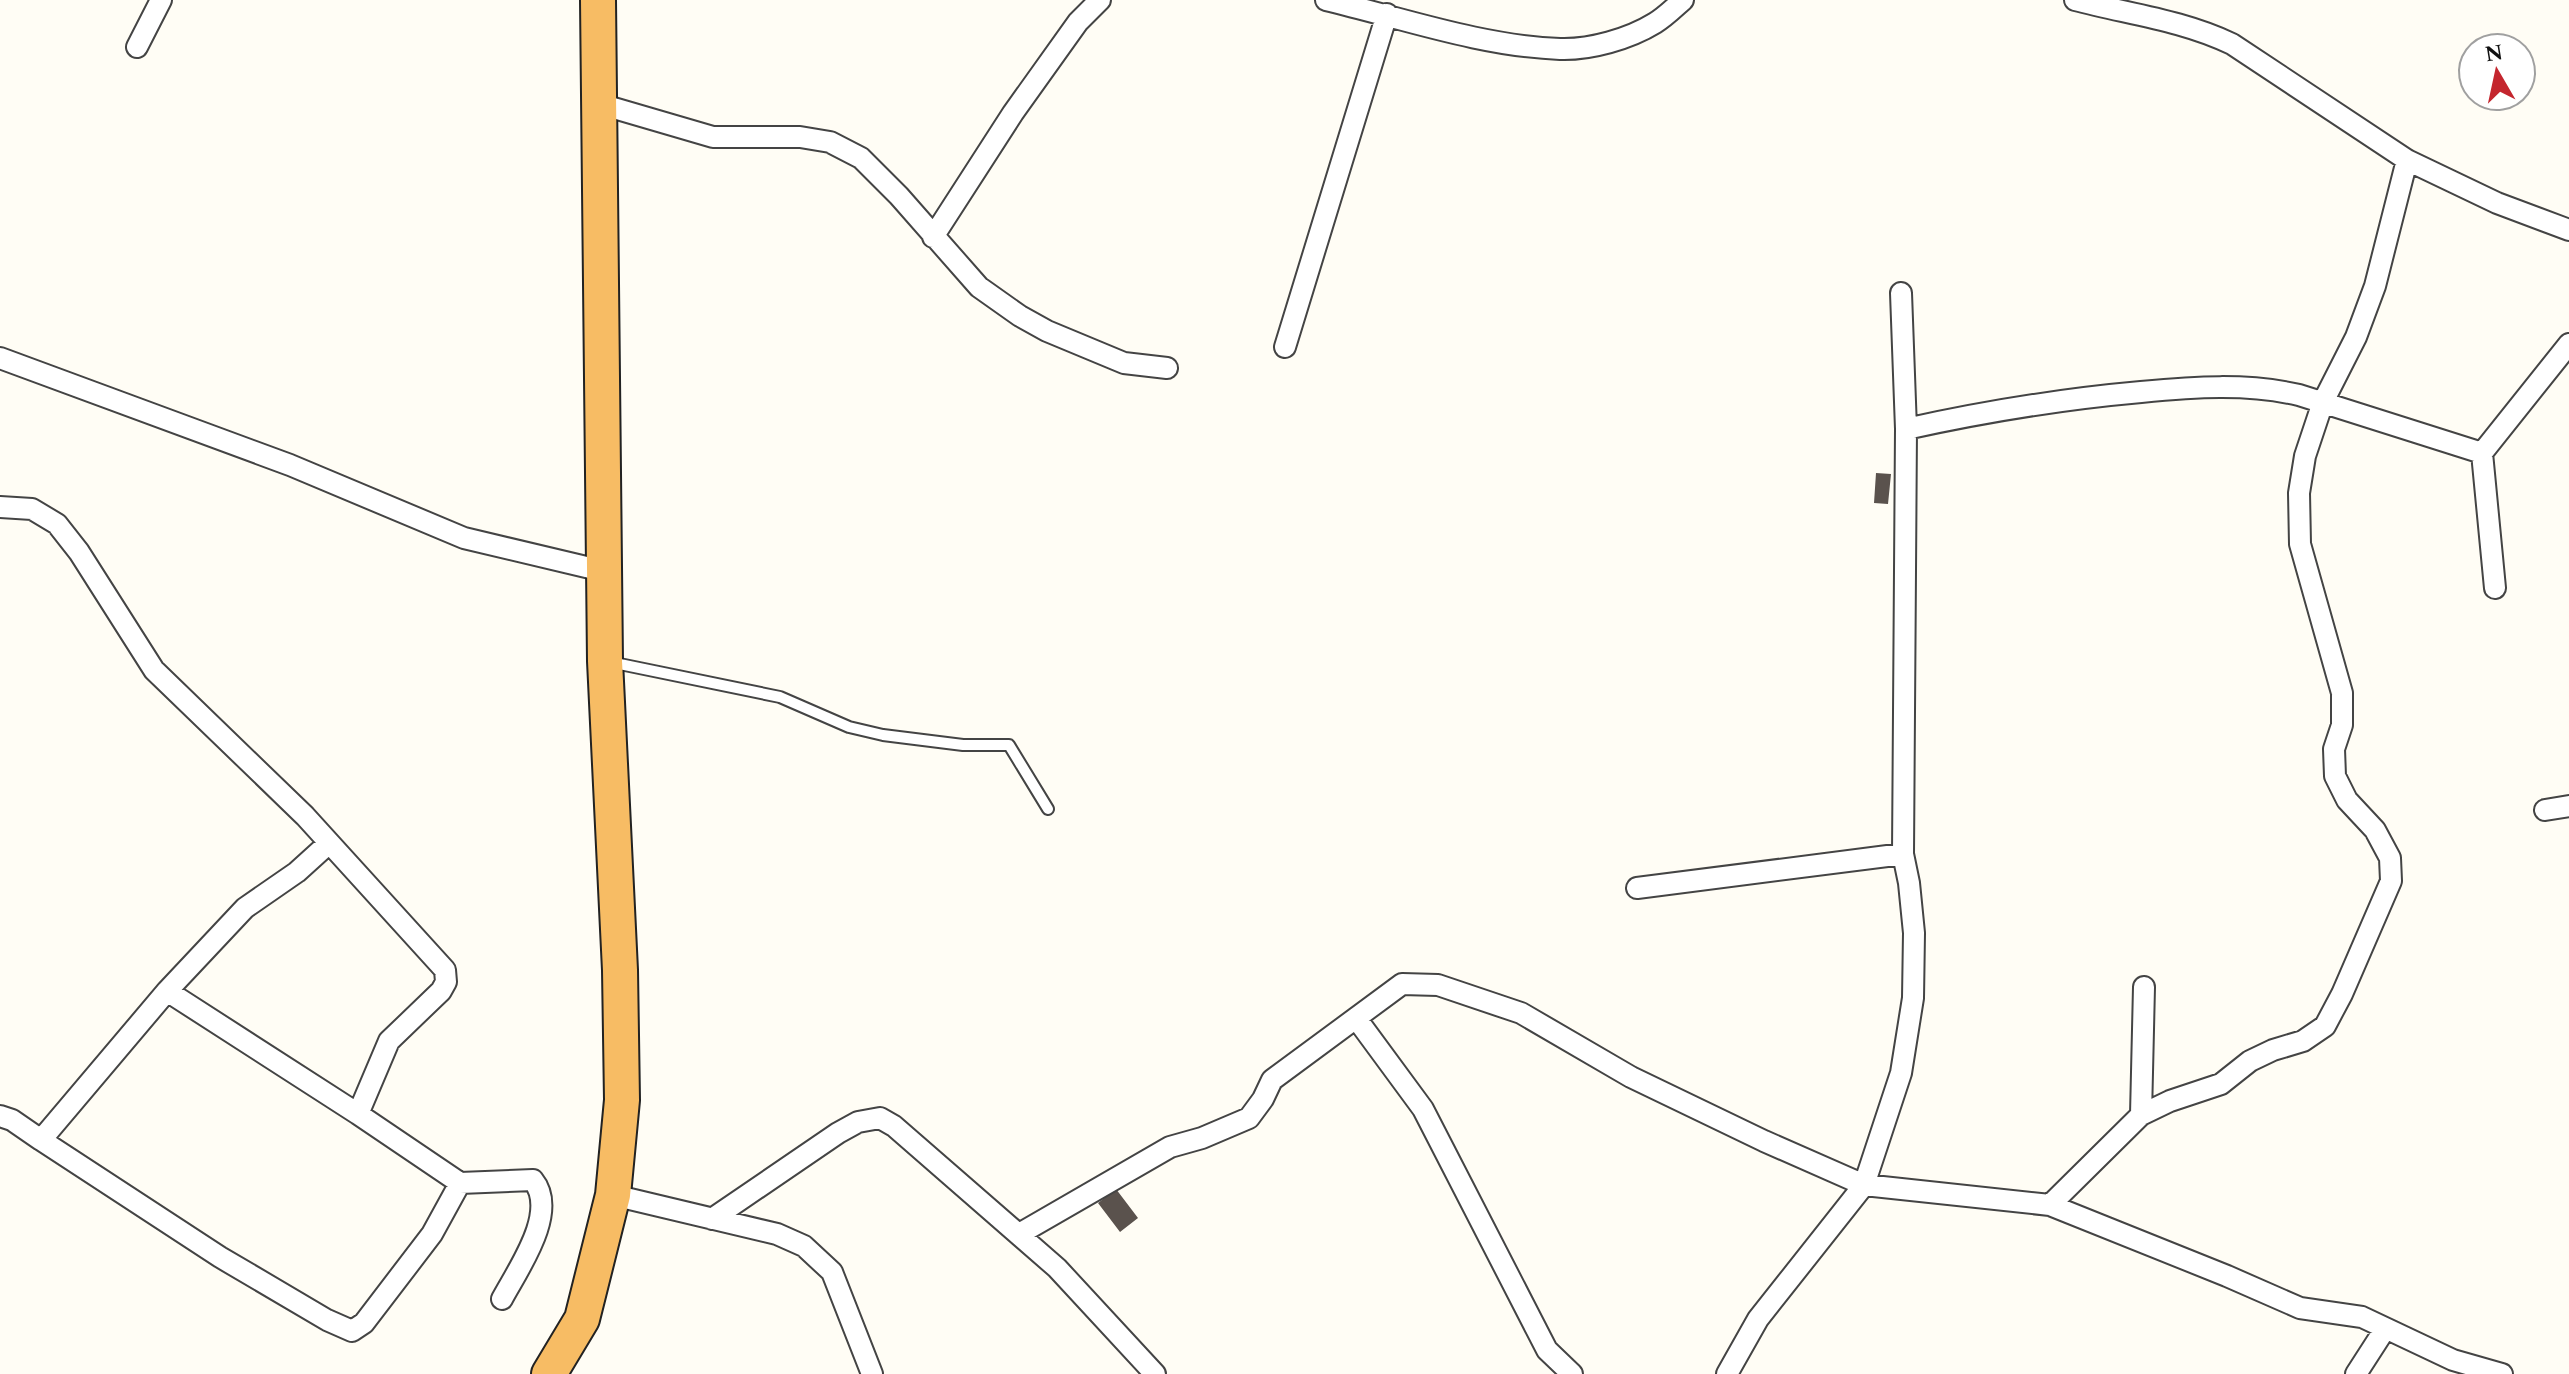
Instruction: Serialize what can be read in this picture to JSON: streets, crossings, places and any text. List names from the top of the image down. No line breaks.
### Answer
{"north":"top"}
